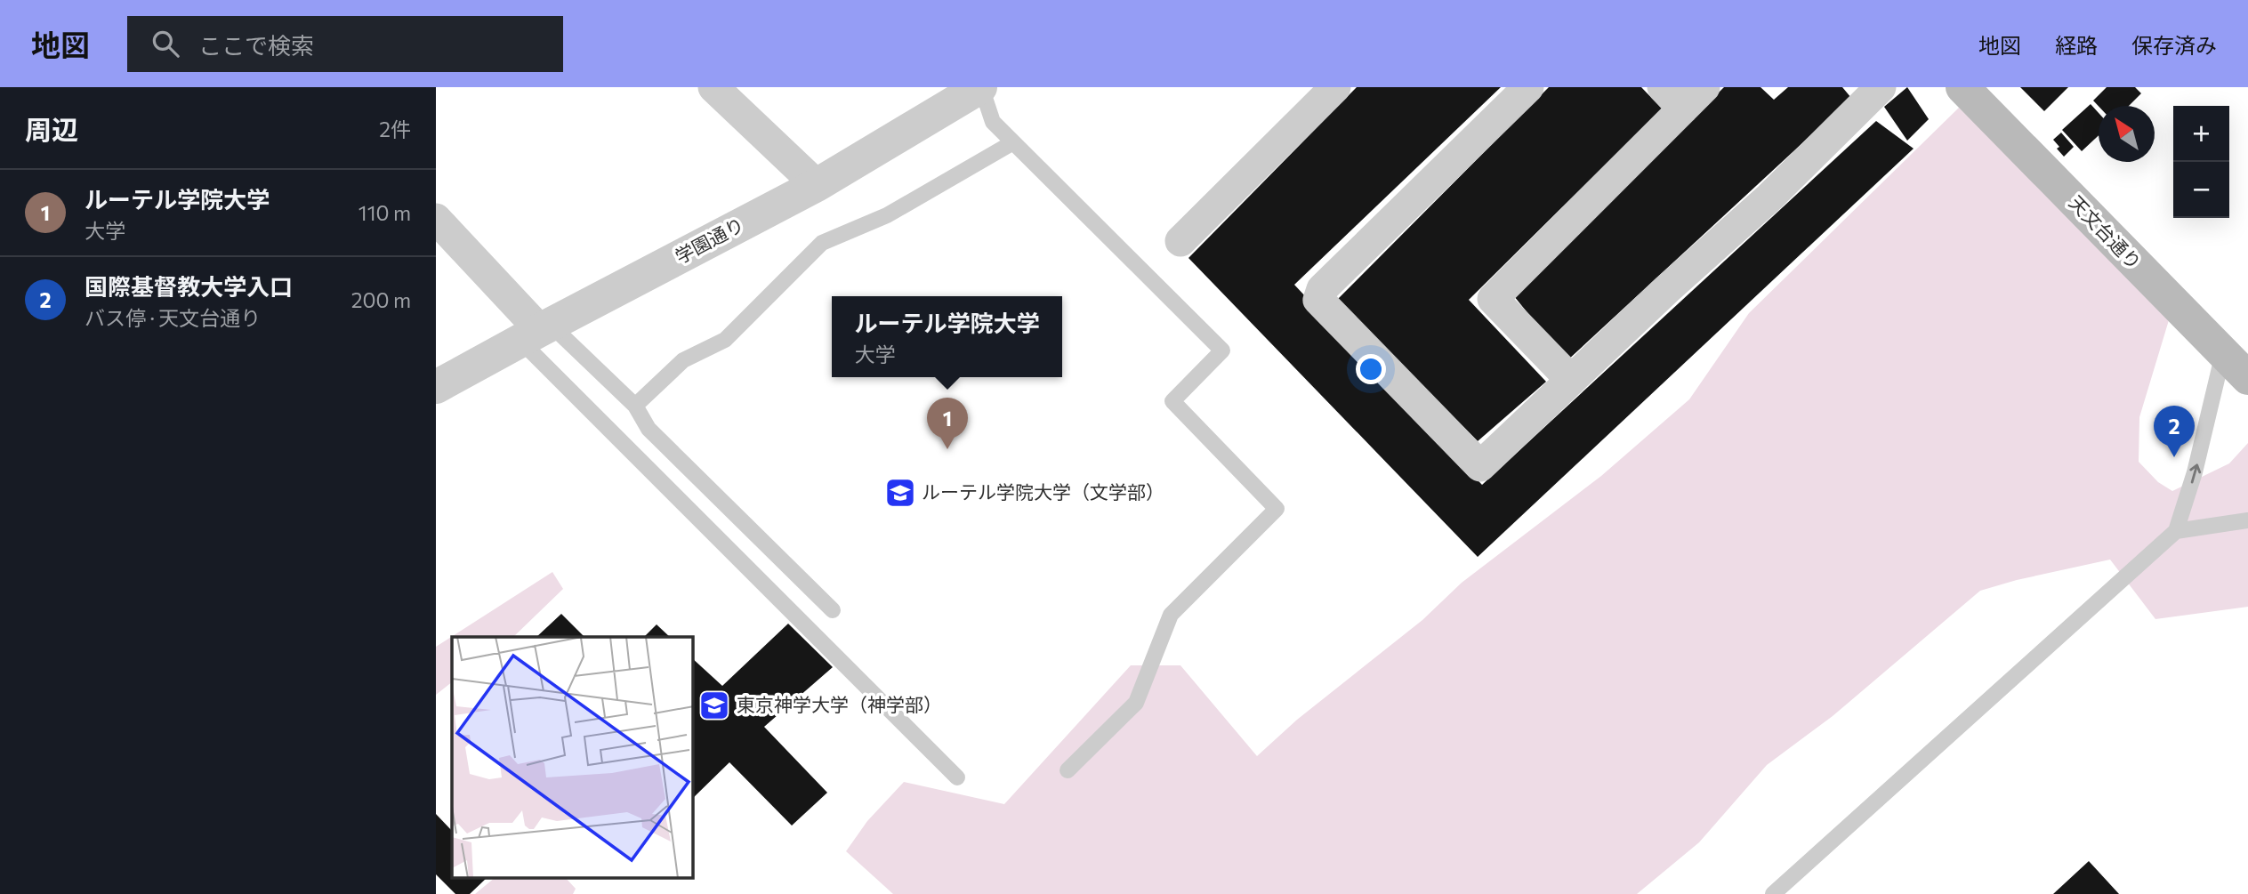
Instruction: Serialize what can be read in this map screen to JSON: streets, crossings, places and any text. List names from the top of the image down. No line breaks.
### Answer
{"streets":{"main road":["天文台通り"],"street":["学園通り"]},"places":{"school or university":["ルーテル学院大学（文学部）","東京神学大学（神学部）"]},"north":"top left","page":{"header":"地図","search":"ここで検索","nav":["地図","経路","保存済み"],"heading":["周辺","2件"],"map_buttons":["+","−"],"list":[{"mark":"1","name":"ルーテル学院大学","note":"大学","value":"110 m"},{"mark":"2","name":"国際基督教大学入口","note":"バス停 · 天文台通り","value":"200 m"}],"popup":["ルーテル学院大学","大学"],"pins":["1","2"]}}
